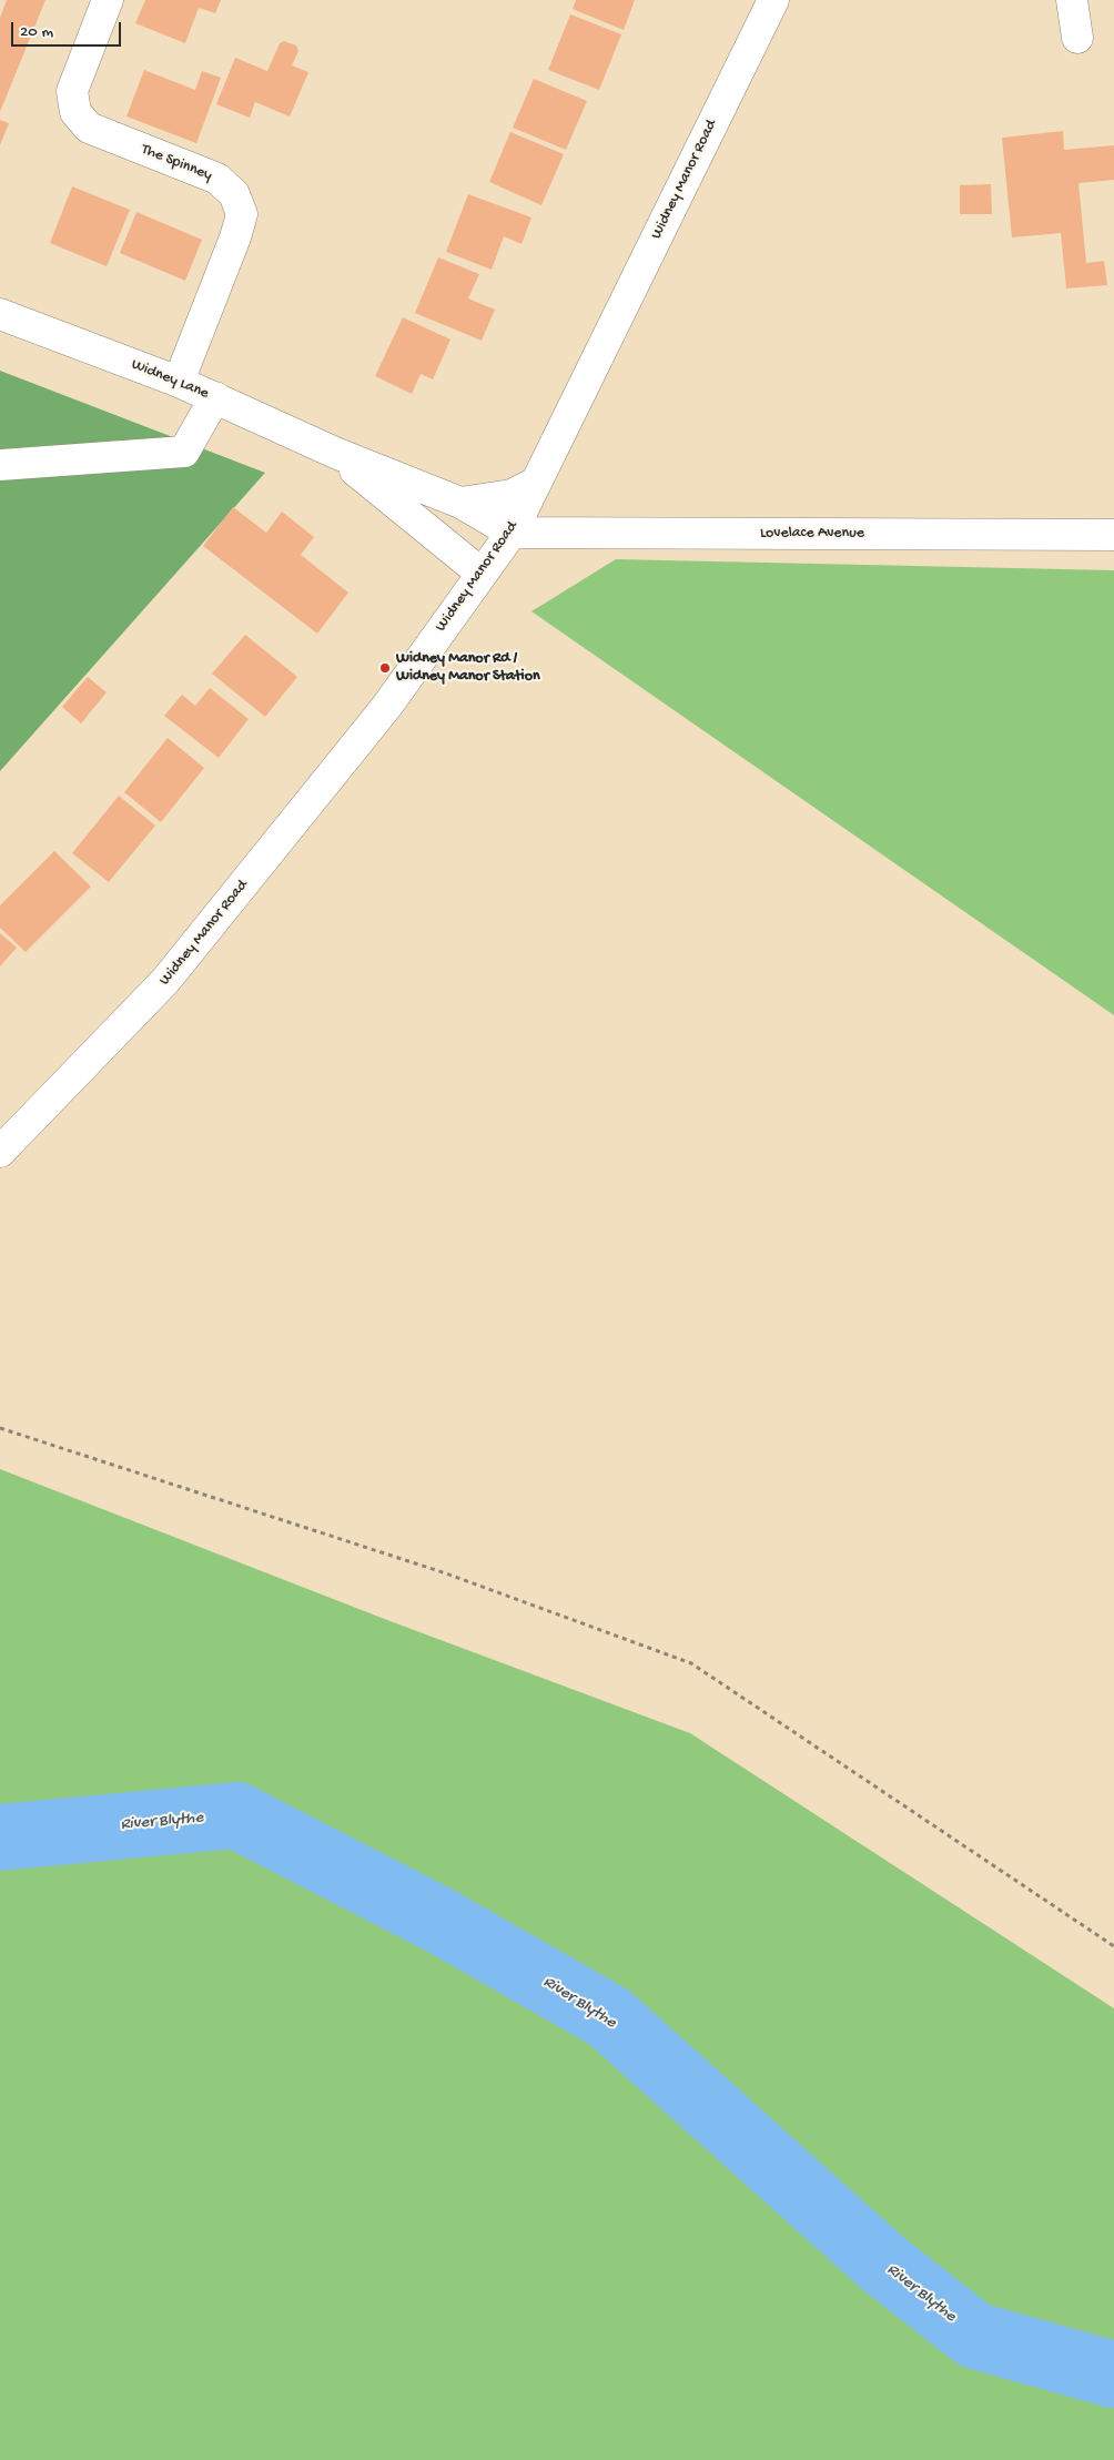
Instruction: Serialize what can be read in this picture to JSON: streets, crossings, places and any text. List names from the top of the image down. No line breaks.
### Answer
{"streets":{"street":["The Spinney","Widney Manor Road","Widney Lane","Lovelace Avenue"]},"crossings":[["The Spinney","Widney Lane"],["Widney Manor Road","Widney Lane"],["Widney Manor Road","Lovelace Avenue"],["Widney Lane","Lovelace Avenue"]],"water":["River Blythe"],"places":["Widney Manor Rd / Widney Manor Station"],"scale_bar":"20 m"}
